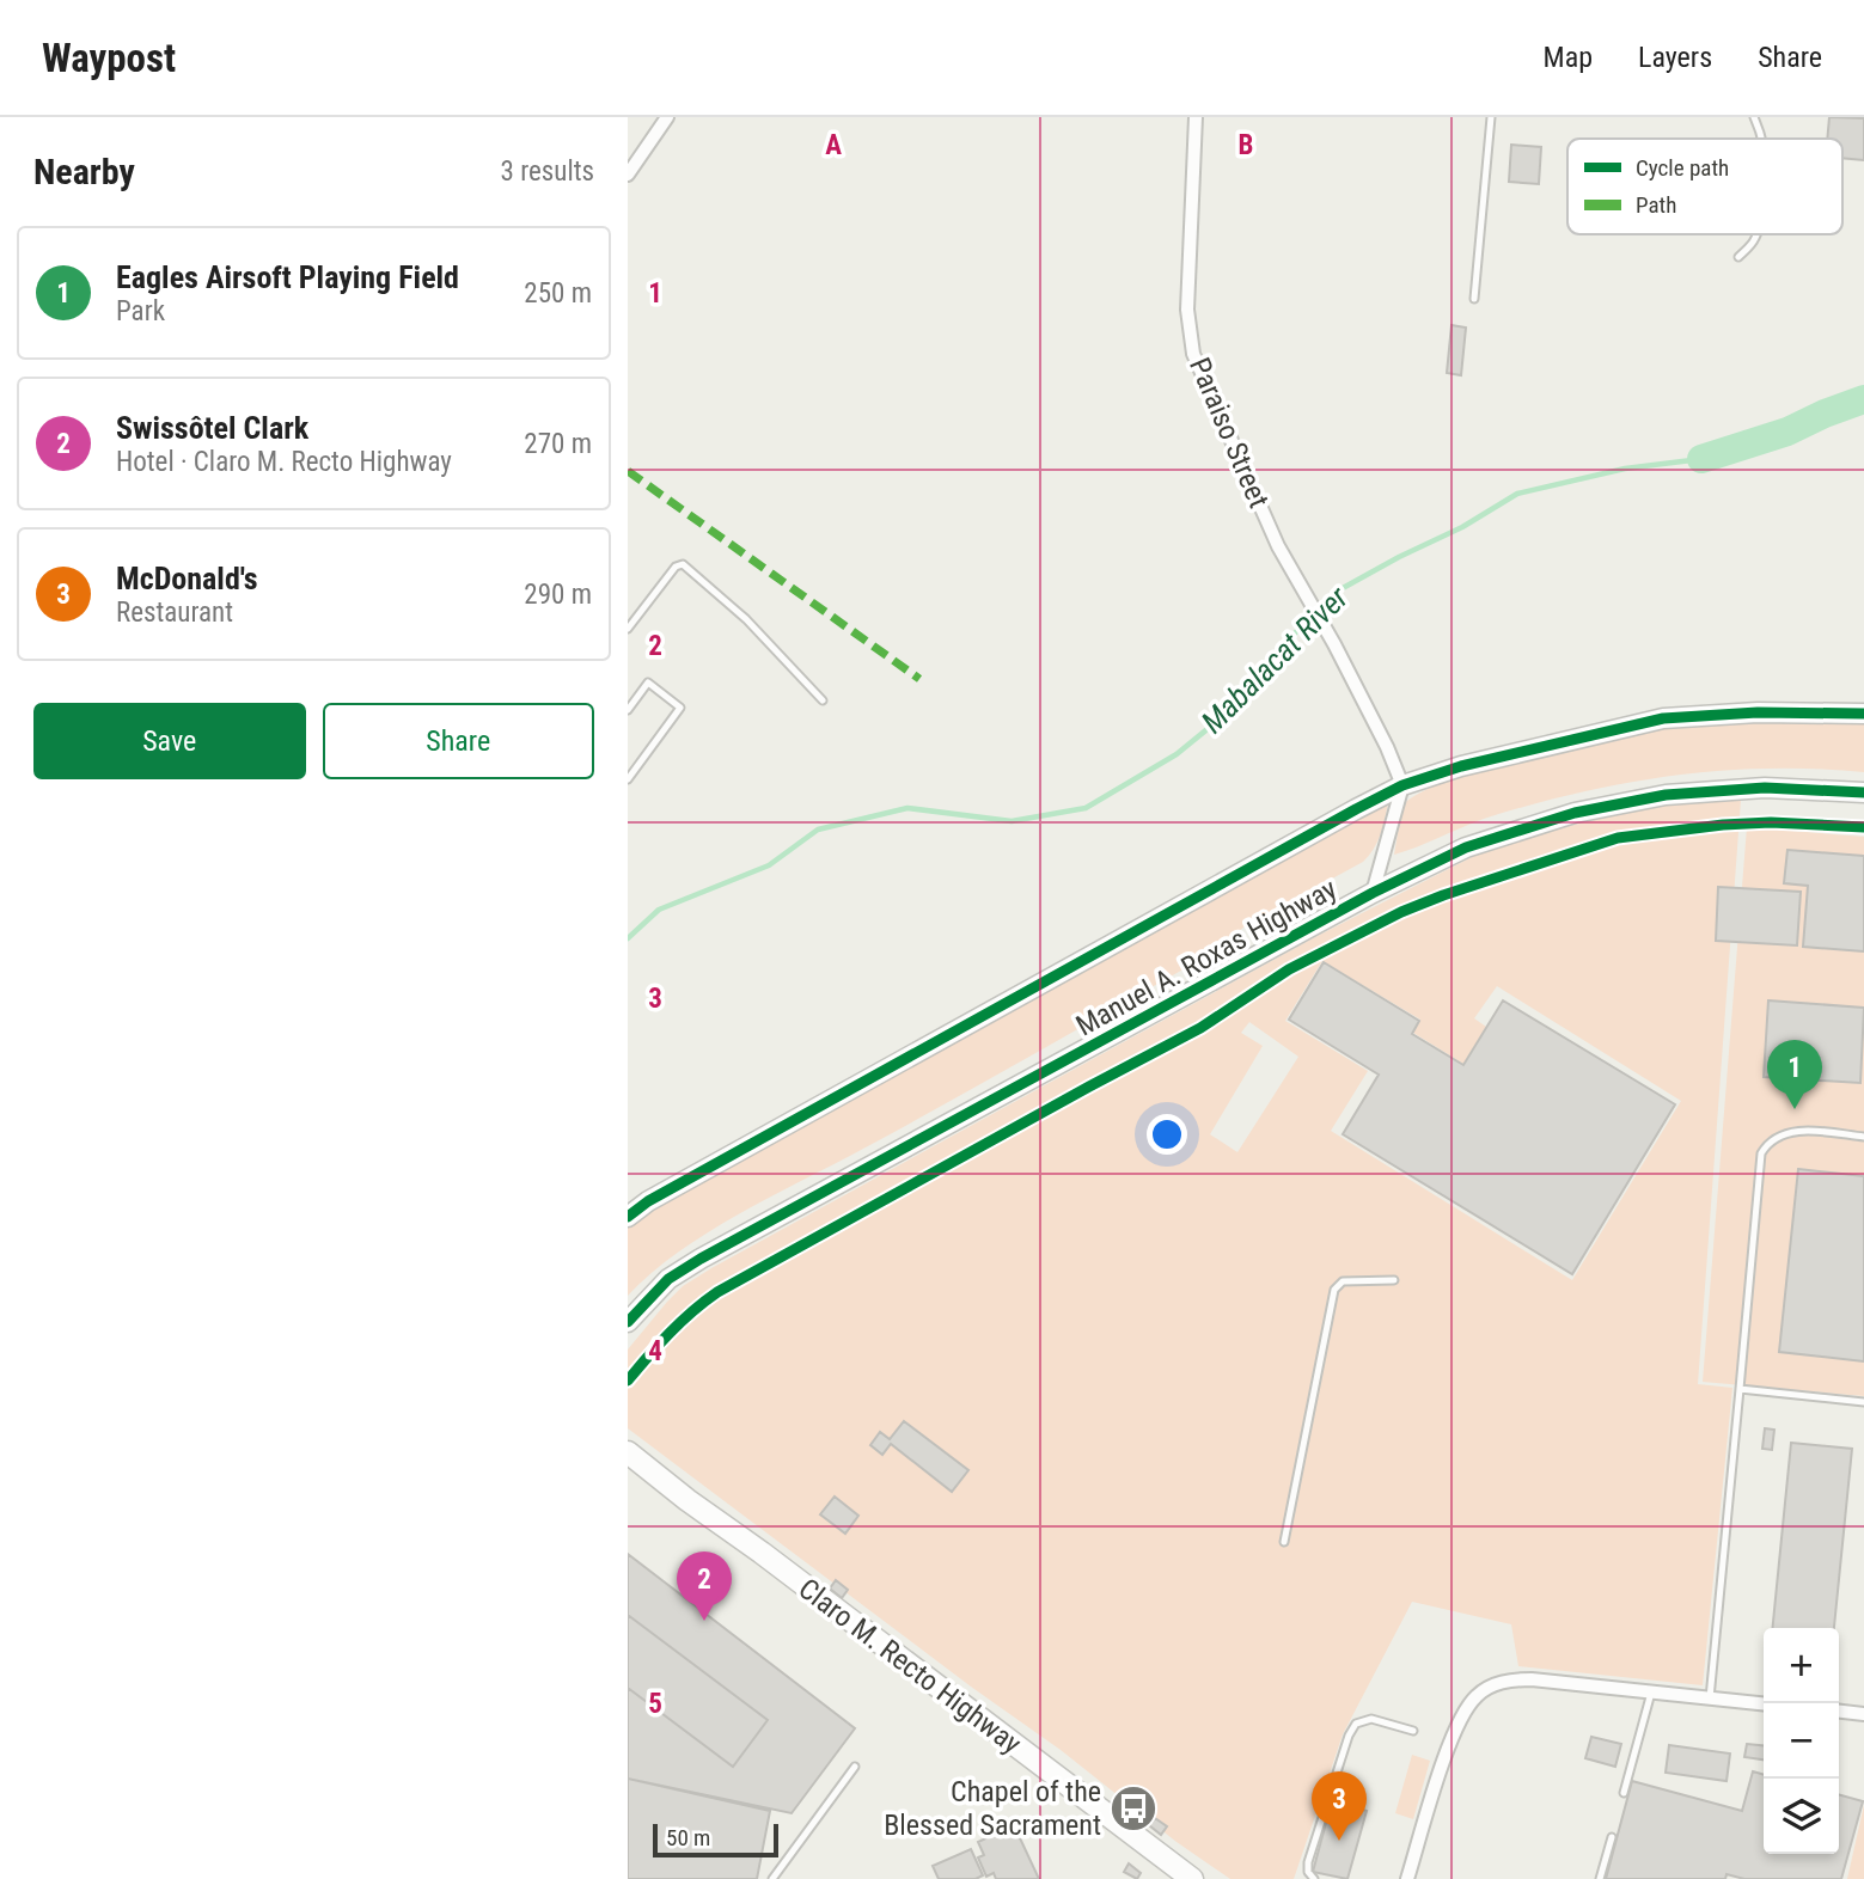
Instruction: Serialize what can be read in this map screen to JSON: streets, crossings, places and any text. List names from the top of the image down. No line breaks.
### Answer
{"streets":{"main road":["Manuel A. Roxas Highway","Claro M. Recto Highway"],"street":["Paraiso Street"]},"crossings":[["Paraiso Street","Manuel A. Roxas Highway"]],"water":["Mabalacat River"],"places":{"bus stop":["Chapel of the Blessed Sacrament"]},"legend":["Cycle path","Path"],"scale_bar":"50 m","page":{"header":"Waypost","nav":["Map","Layers","Share"],"heading":["Nearby","3 results"],"list":[{"mark":"1","name":"Eagles Airsoft Playing Field","note":"Park","value":"250 m"},{"mark":"2","name":"Swissôtel Clark","note":"Hotel · Claro M. Recto Highway","value":"270 m"},{"mark":"3","name":"McDonald's","note":"Restaurant","value":"290 m"}],"buttons":["Save","Share"],"pins":["1","2","3"],"map_buttons":["+","−"],"scale":"50 m"},"grid":{"columns":["A","B"],"rows":["1","2","3","4","5"]}}
